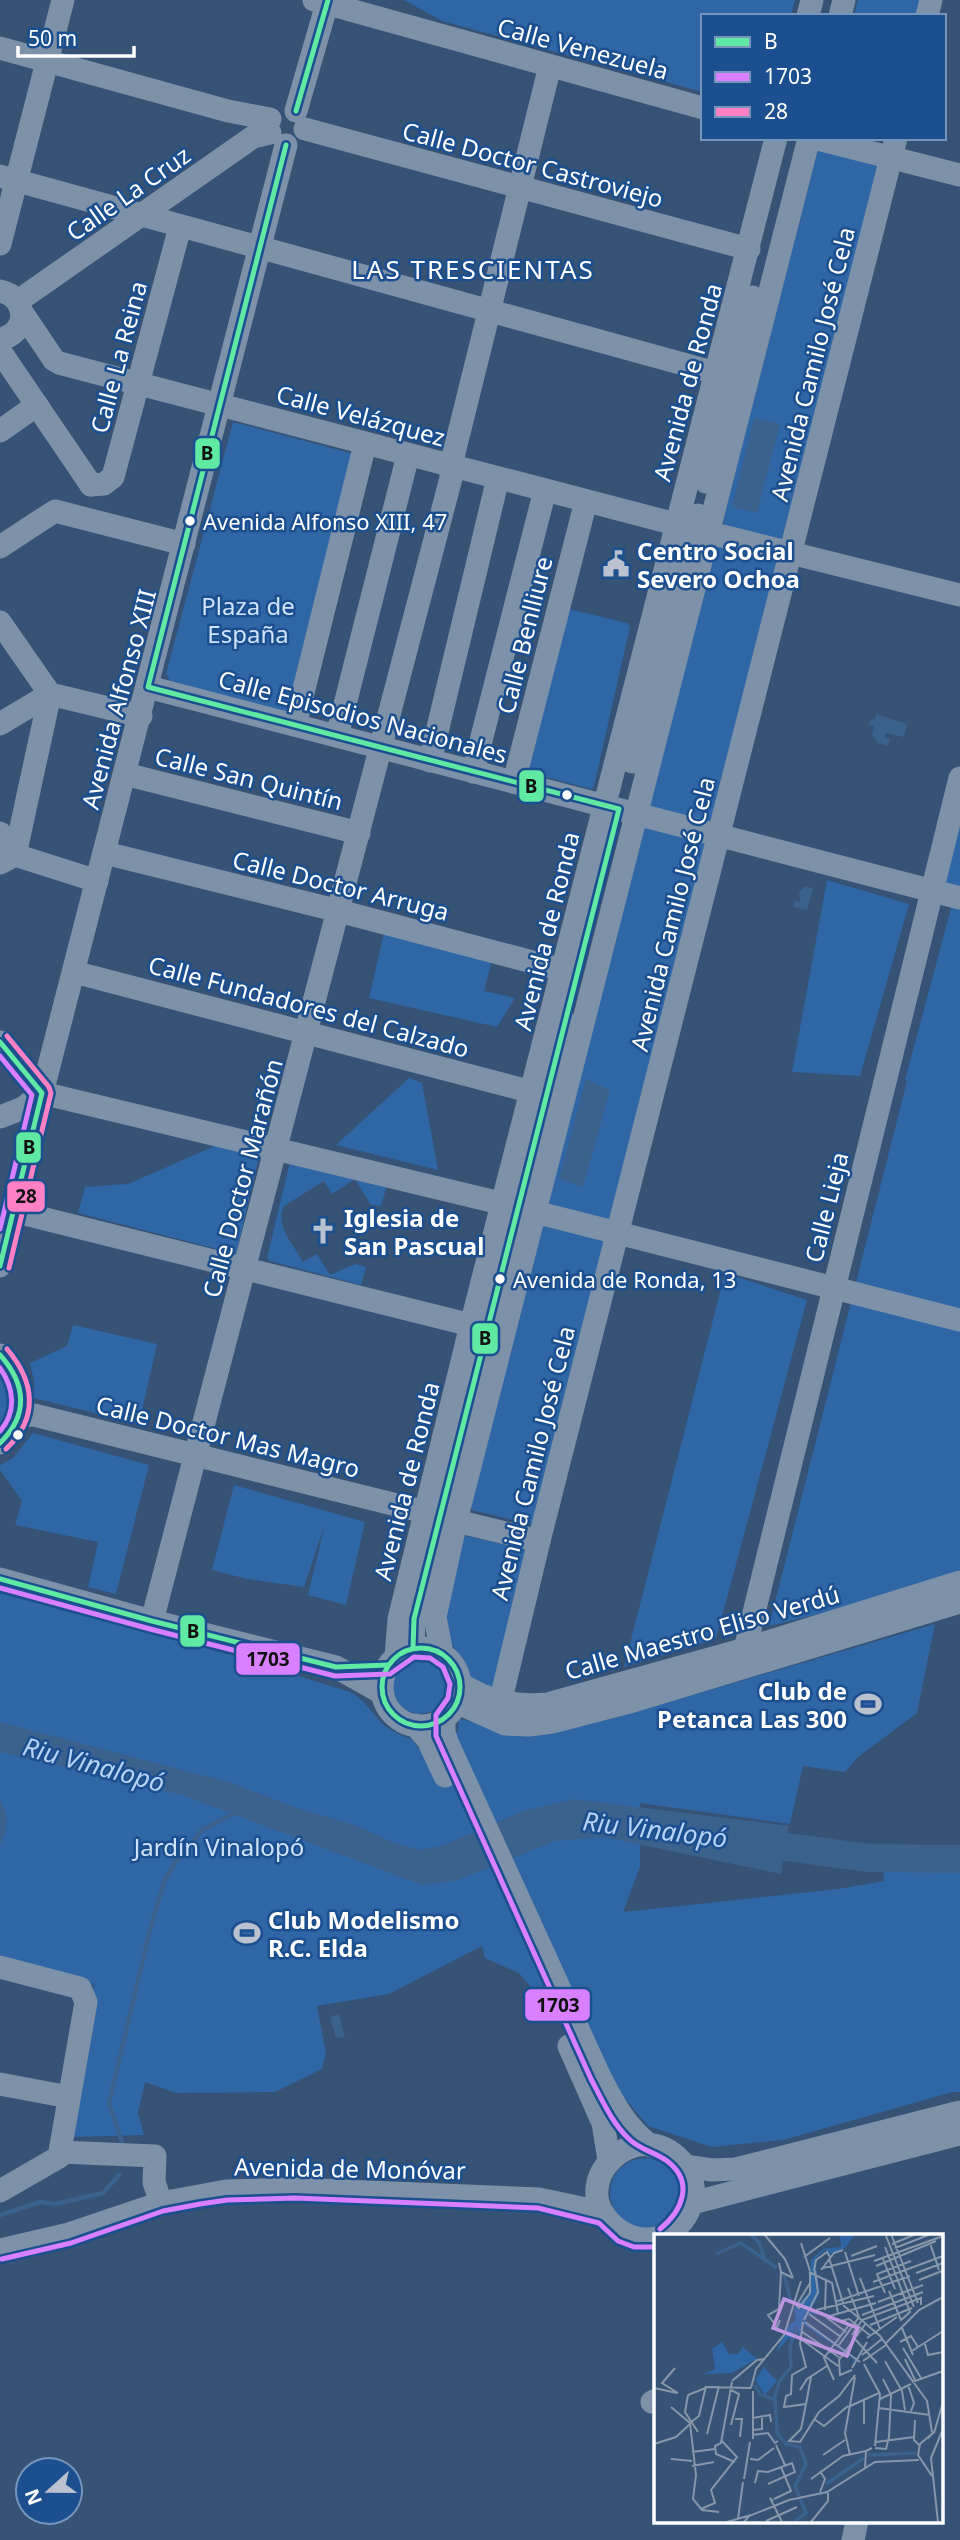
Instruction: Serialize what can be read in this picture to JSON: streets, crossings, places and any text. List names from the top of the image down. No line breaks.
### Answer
{"streets":{"street":["Calle Venezuela","Calle Doctor Castroviejo","Calle La Cruz","Calle La Reina","Avenida Camilo José Cela","Avenida de Ronda","Calle Velázquez","Calle Benlliure","Avenida Alfonso XIII","Calle Episodios Nacionales","Calle San Quintín","Calle Doctor Arruga","Calle Fundadores del Calzado","Calle Doctor Marañón","Calle Lieja","Calle Doctor Mas Magro","Calle Maestro Eliso Verdú","Avenida de Monóvar"]},"crossings":[["Calle Venezuela","Calle Doctor Marañón"],["Calle Doctor Castroviejo","Avenida de Ronda"],["Calle Doctor Castroviejo","Calle Doctor Marañón"],["Calle La Cruz","Calle Velázquez"],["Calle La Cruz","Avenida Alfonso XIII"],["Calle La Reina","Calle Velázquez"],["Avenida Camilo José Cela","Calle Velázquez"],["Avenida Camilo José Cela","Calle Episodios Nacionales"],["Avenida Camilo José Cela","Calle Maestro Eliso Verdú"],["Avenida de Ronda","Calle Velázquez"],["Avenida de Ronda","Calle Episodios Nacionales"],["Avenida de Ronda","Calle Doctor Arruga"],["Avenida de Ronda","Calle Fundadores del Calzado"],["Avenida de Ronda","Calle Doctor Mas Magro"],["Avenida de Ronda","Calle Maestro Eliso Verdú"],["Calle Velázquez","Calle Benlliure"],["Calle Velázquez","Avenida Alfonso XIII"],["Calle Velázquez","Calle Doctor Marañón"],["Calle Benlliure","Calle Episodios Nacionales"],["Avenida Alfonso XIII","Calle Episodios Nacionales"],["Avenida Alfonso XIII","Calle San Quintín"],["Avenida Alfonso XIII","Calle Doctor Arruga"],["Avenida Alfonso XIII","Calle Fundadores del Calzado"],["Calle Episodios Nacionales","Calle Doctor Marañón"],["Calle Episodios Nacionales","Calle Lieja"],["Calle San Quintín","Calle Doctor Marañón"],["Calle Doctor Arruga","Calle Doctor Marañón"],["Calle Fundadores del Calzado","Calle Doctor Marañón"],["Calle Doctor Marañón","Calle Doctor Mas Magro"],["Calle Lieja","Calle Maestro Eliso Verdú"]],"districts":["LAS TRESCIENTAS"],"water":["Riu Vinalopó"],"parks":["Plaza de España","Jardín Vinalopó"],"places":{"other":["Avenida Alfonso XIII, 47","Avenida de Ronda, 13"],"public building":["Centro Social Severo Ochoa"],"church":["Iglesia de San Pascual"],"sports":["Club de Petanca Las 300","Club Modelismo R.C. Elda"]},"lines":["transit line B","transit line 28","transit line 1703"],"legend":["B","1703","28"],"scale_bar":"50 m","north":"left"}
